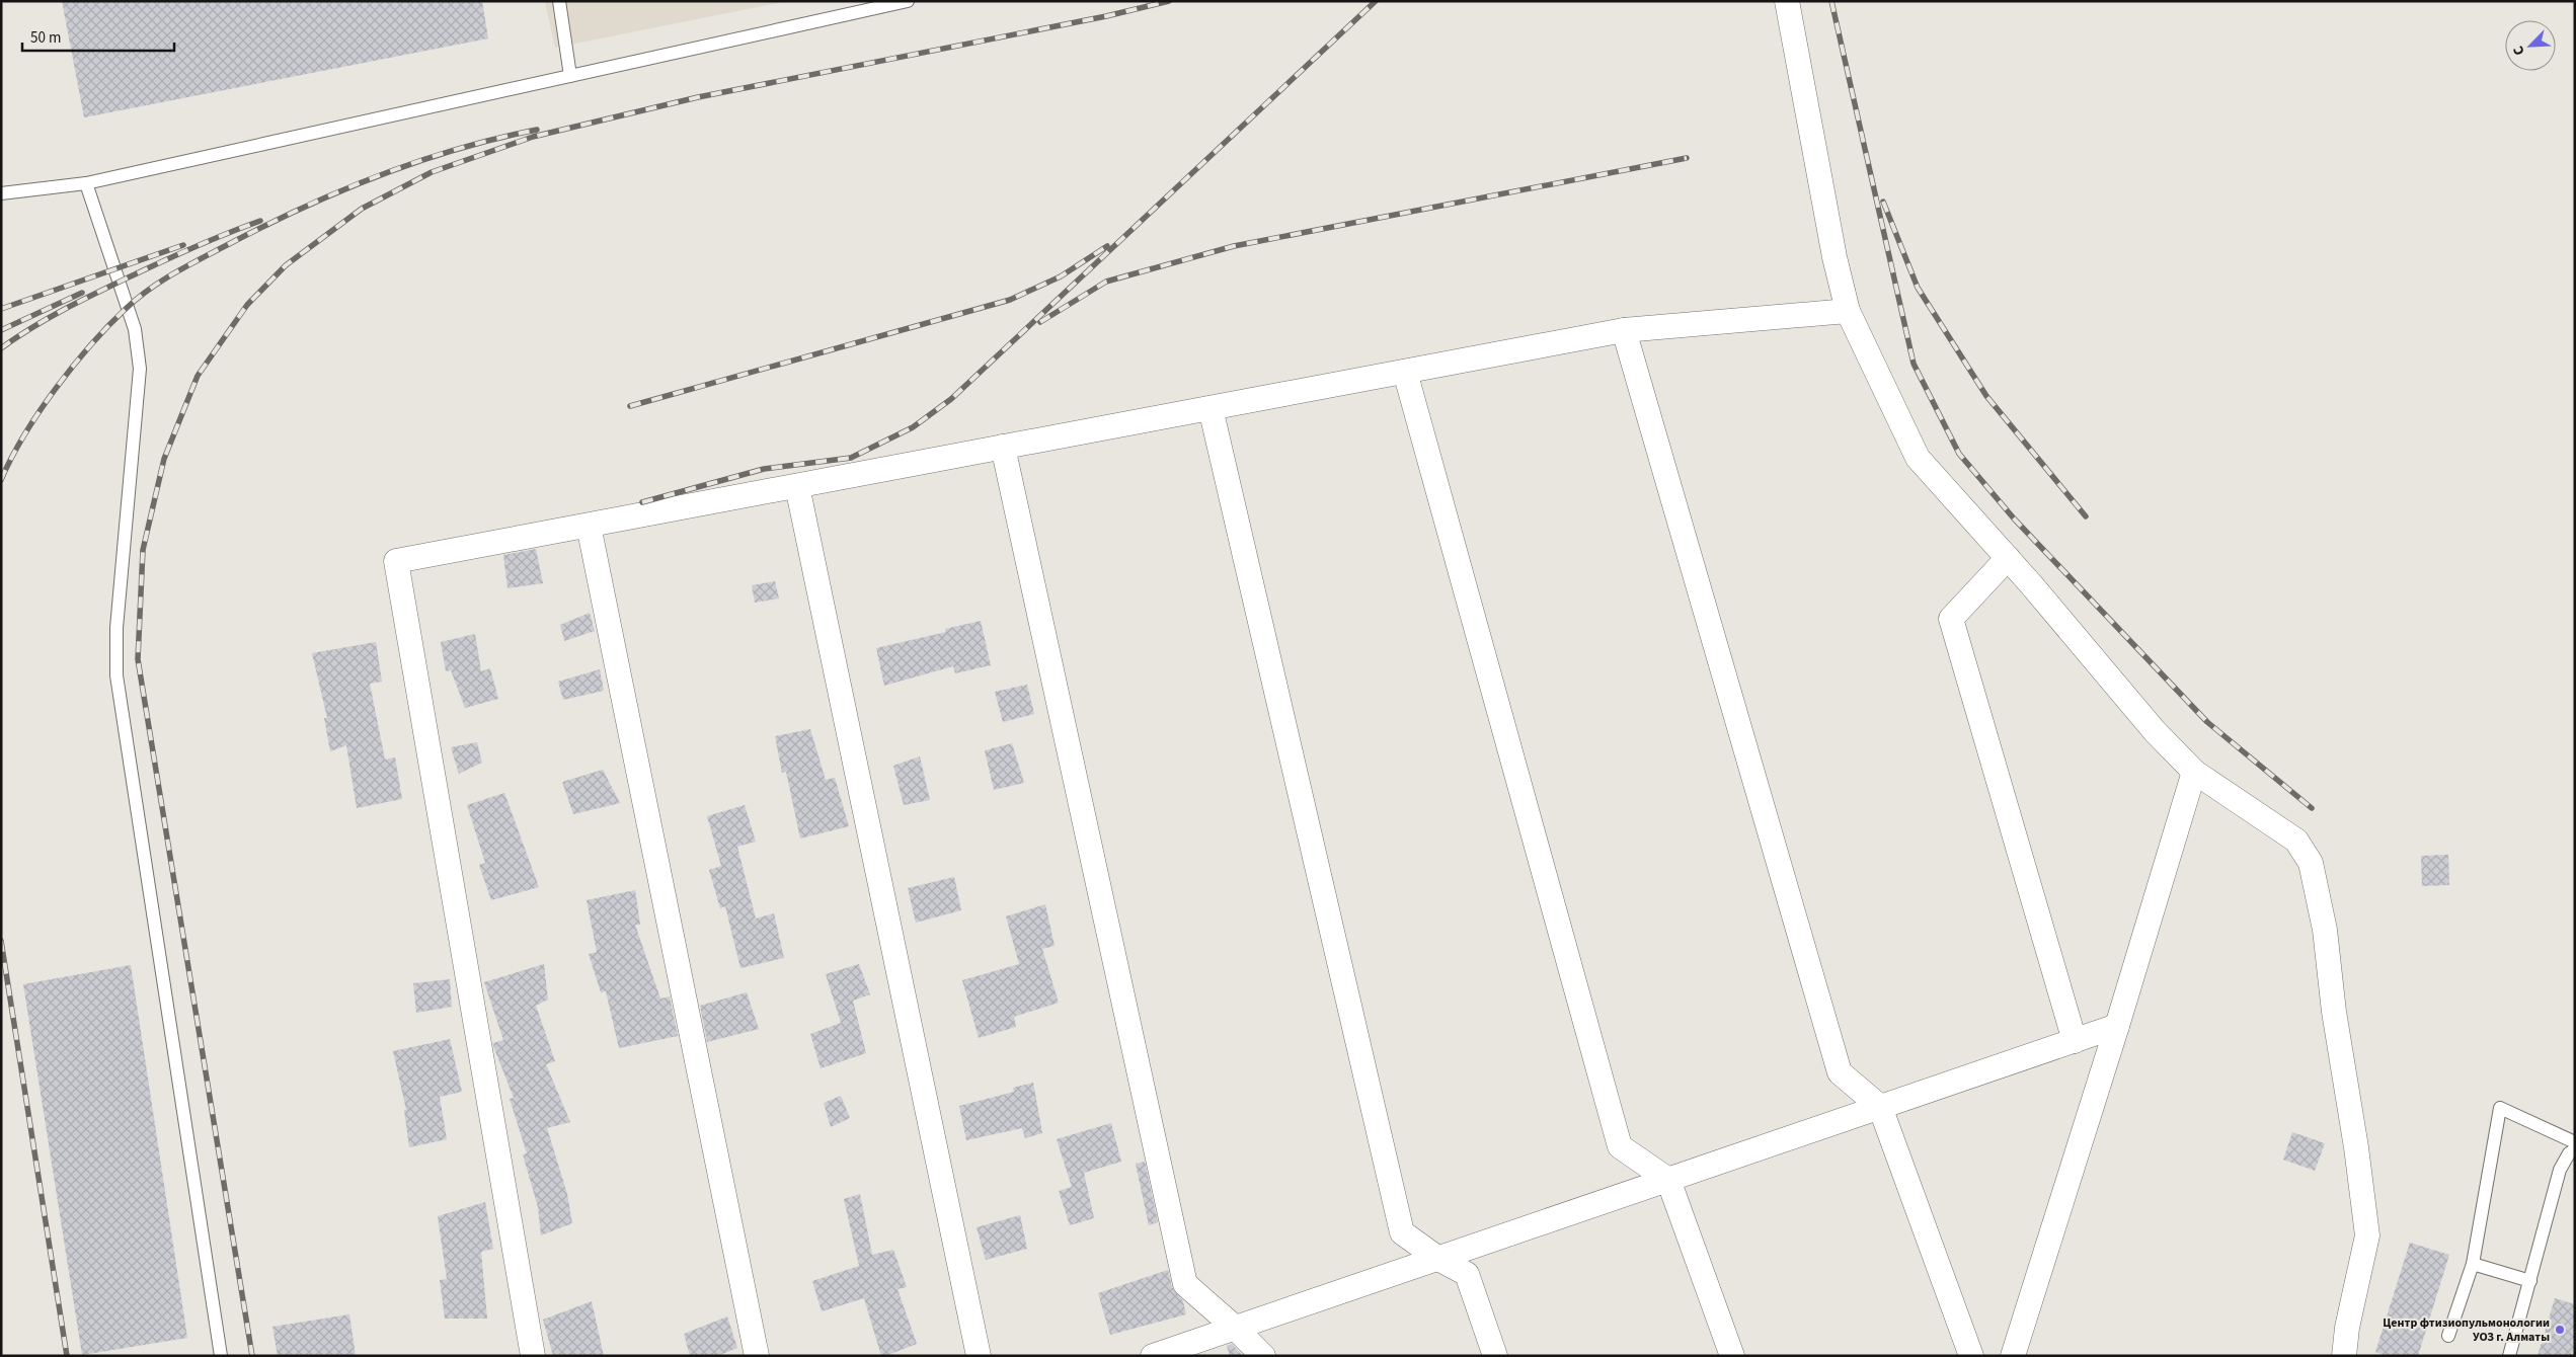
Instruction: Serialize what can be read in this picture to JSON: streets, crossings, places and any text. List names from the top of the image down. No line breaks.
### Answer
{"places":["Центр фтизиопульмонологии УОЗ г. Алматы"],"scale_bar":"50 m","north":"bottom left"}
